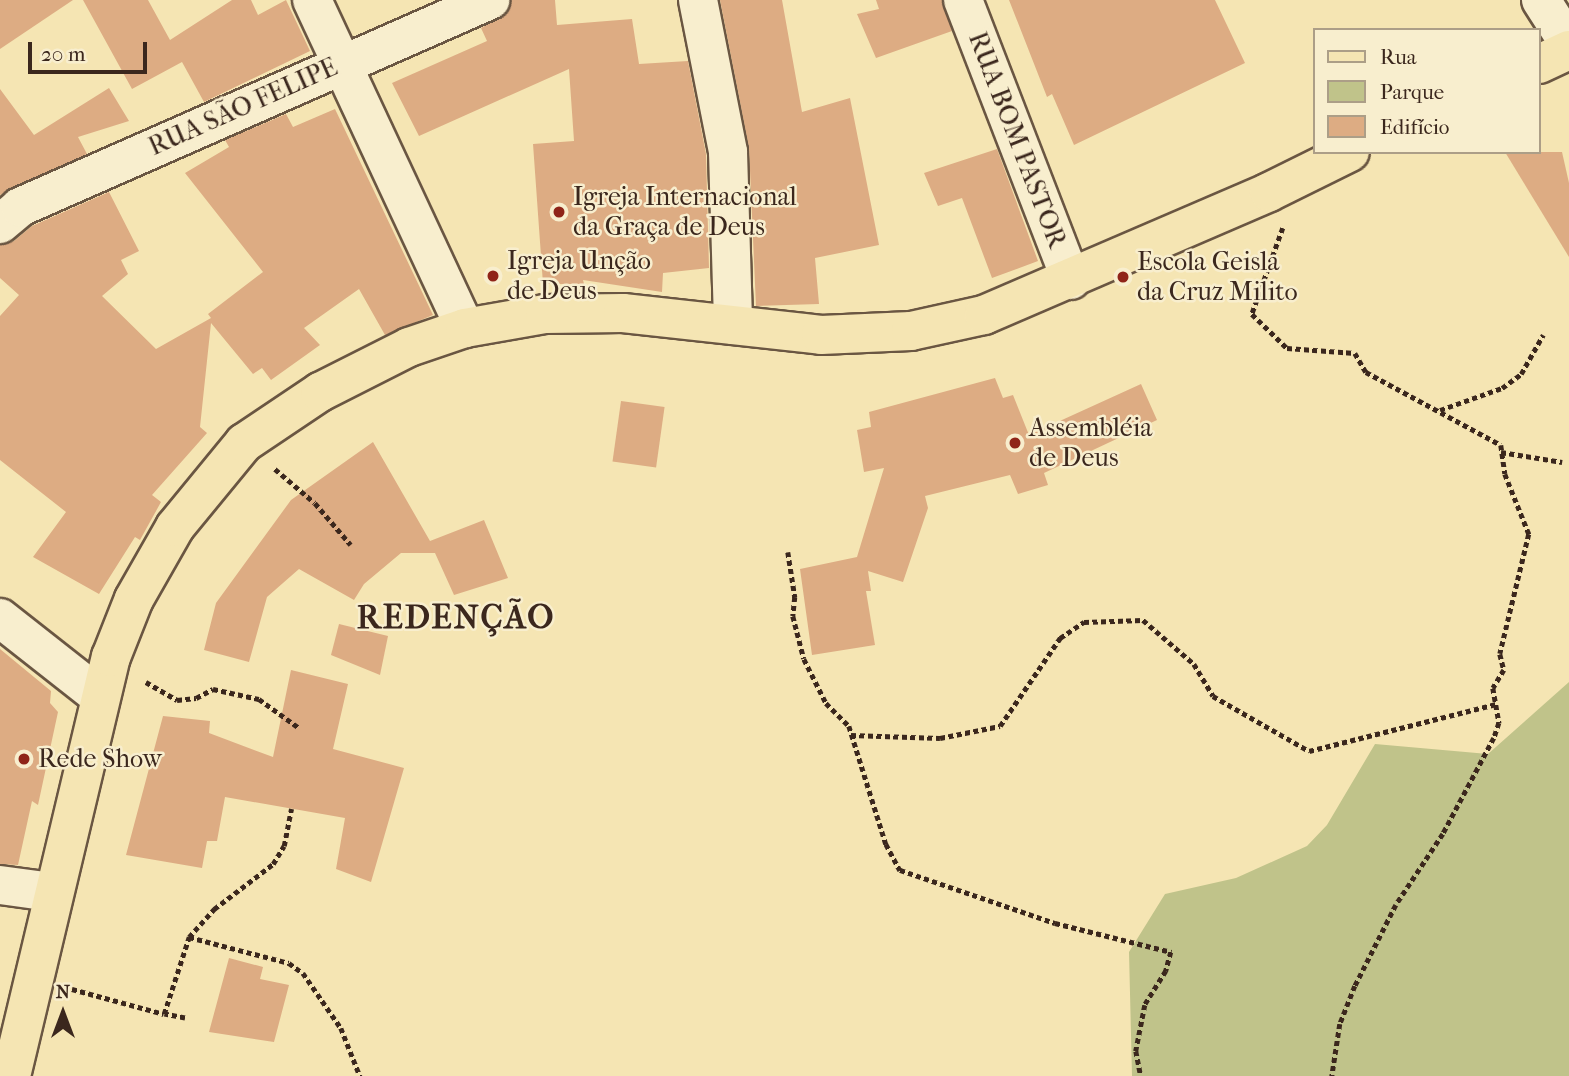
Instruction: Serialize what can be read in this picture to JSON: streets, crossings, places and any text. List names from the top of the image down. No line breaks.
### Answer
{"streets":{"street":["RUA SÃO FELIPE","RUA BOM PASTOR"]},"districts":["REDENÇÃO"],"places":["Igreja Internacional da Graça de Deus","Igreja Unção de Deus","Escola Geisla da Cruz Milito","Assembléia de Deus","Rede Show"],"legend":["Rua","Parque","Edifício"],"scale_bar":"20 m","north":"top"}
